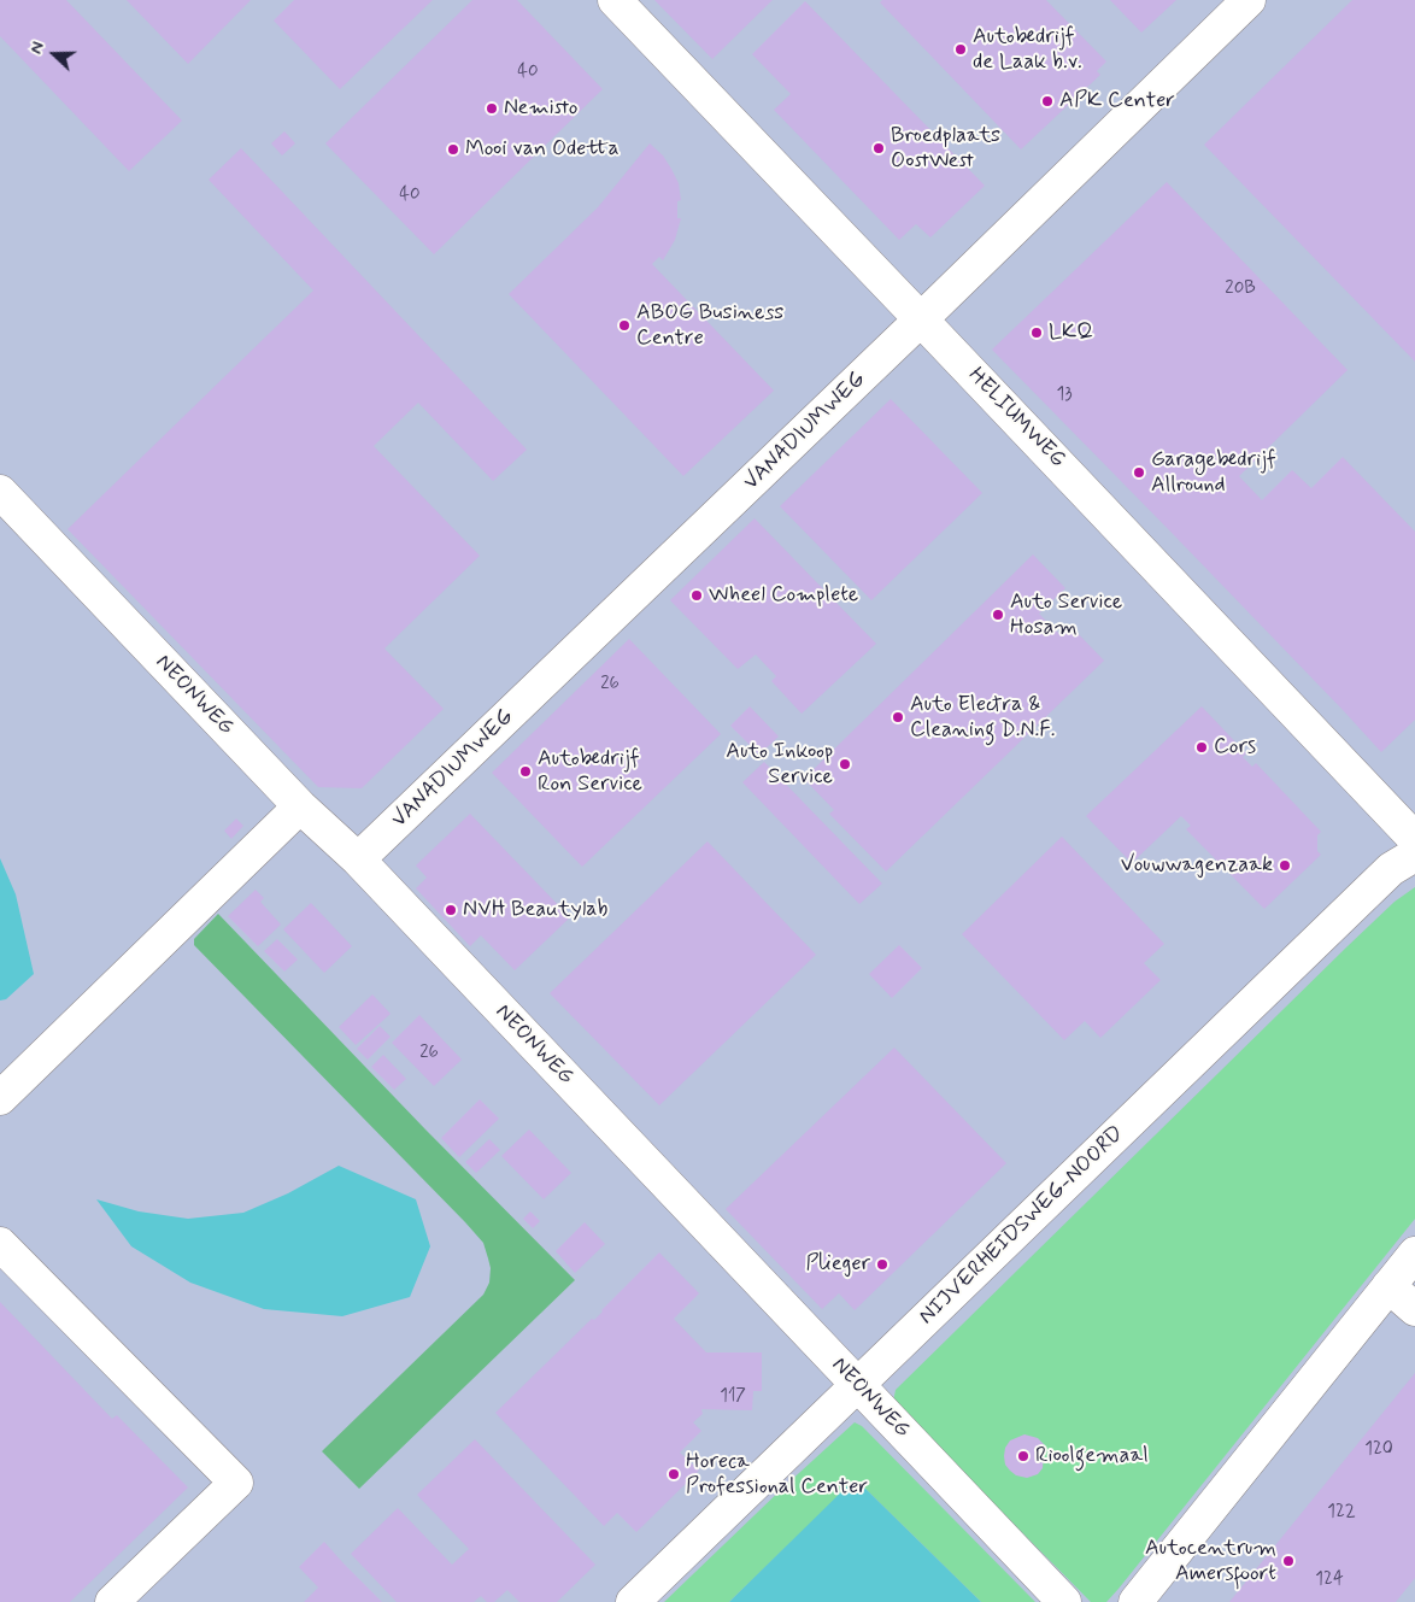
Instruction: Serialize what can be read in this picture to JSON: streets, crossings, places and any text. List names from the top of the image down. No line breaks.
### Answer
{"streets":{"street":["HELIUMWEG","VANADIUMWEG","NEONWEG","NIJVERHEIDSWEG-NOORD"]},"crossings":[["HELIUMWEG","VANADIUMWEG"],["VANADIUMWEG","NEONWEG"],["NEONWEG","NIJVERHEIDSWEG-NOORD"]],"places":["Autobedrijf de Laak b.v.","APK Center","Nemisto","Broedplaats OostWest","Mooi van Odetta","ABOG Business Centre","LKQ","Garagebedrijf Allround","Wheel Complete","Auto Service Hosam","Auto Electra & Cleaning D.N.F.","Cors","Auto Inkoop Service","Autobedrijf Ron Service","Vouwwagenzaak","NVH Beautylab","Plieger","Rioolgemaal","Horeca Professional Center","Autocentrum Amersfoort"],"house_numbers":["40","40","20B","13","26","26","117","120","122","124"],"north":"left"}
